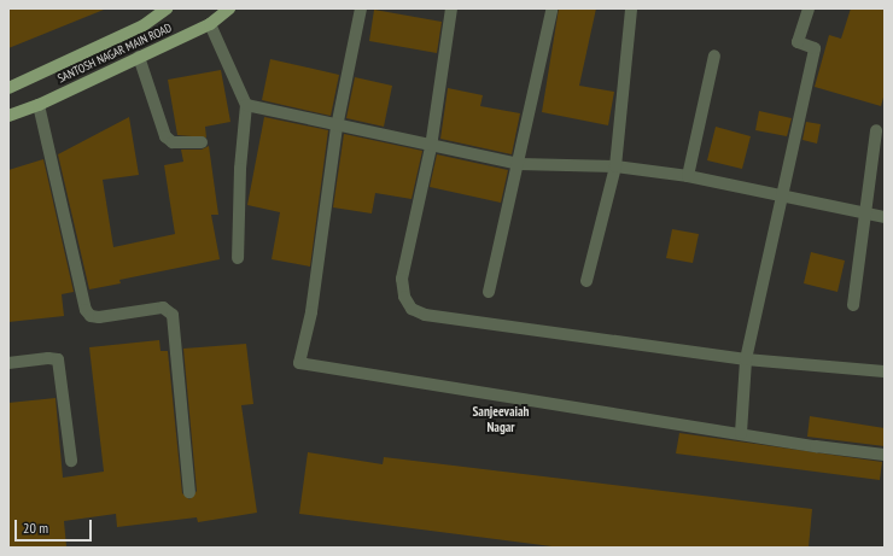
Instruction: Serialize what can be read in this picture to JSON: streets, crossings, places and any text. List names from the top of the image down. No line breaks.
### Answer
{"streets":{"main road":["SANTOSH NAGAR MAIN ROAD"]},"districts":["Sanjeevaiah Nagar"],"scale_bar":"20 m"}
